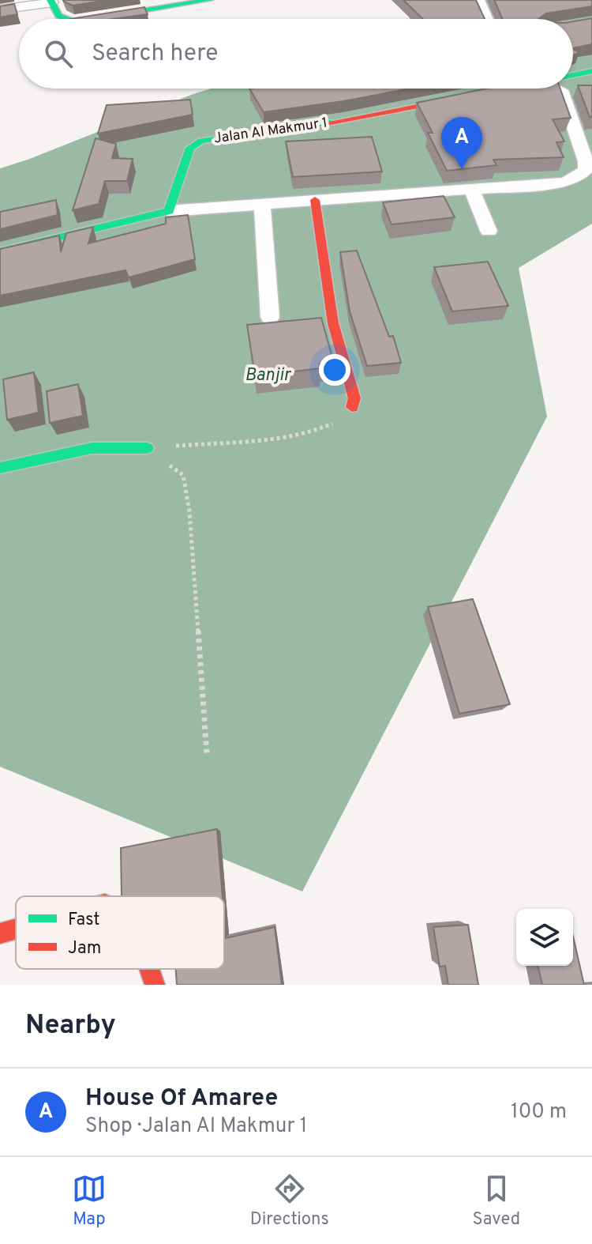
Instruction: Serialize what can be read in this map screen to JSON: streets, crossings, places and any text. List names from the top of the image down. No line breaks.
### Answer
{"streets":{"street":["Jalan Al Makmur 1"]},"water":["Banjir"],"legend":["Fast","Jam"],"page":{"search":"Search here","pins":"A","heading":"Nearby","list":[{"mark":"A","name":"House Of Amaree","note":"Shop · Jalan Al Makmur 1","value":"100 m"}],"nav":["Map","Directions","Saved"]}}
